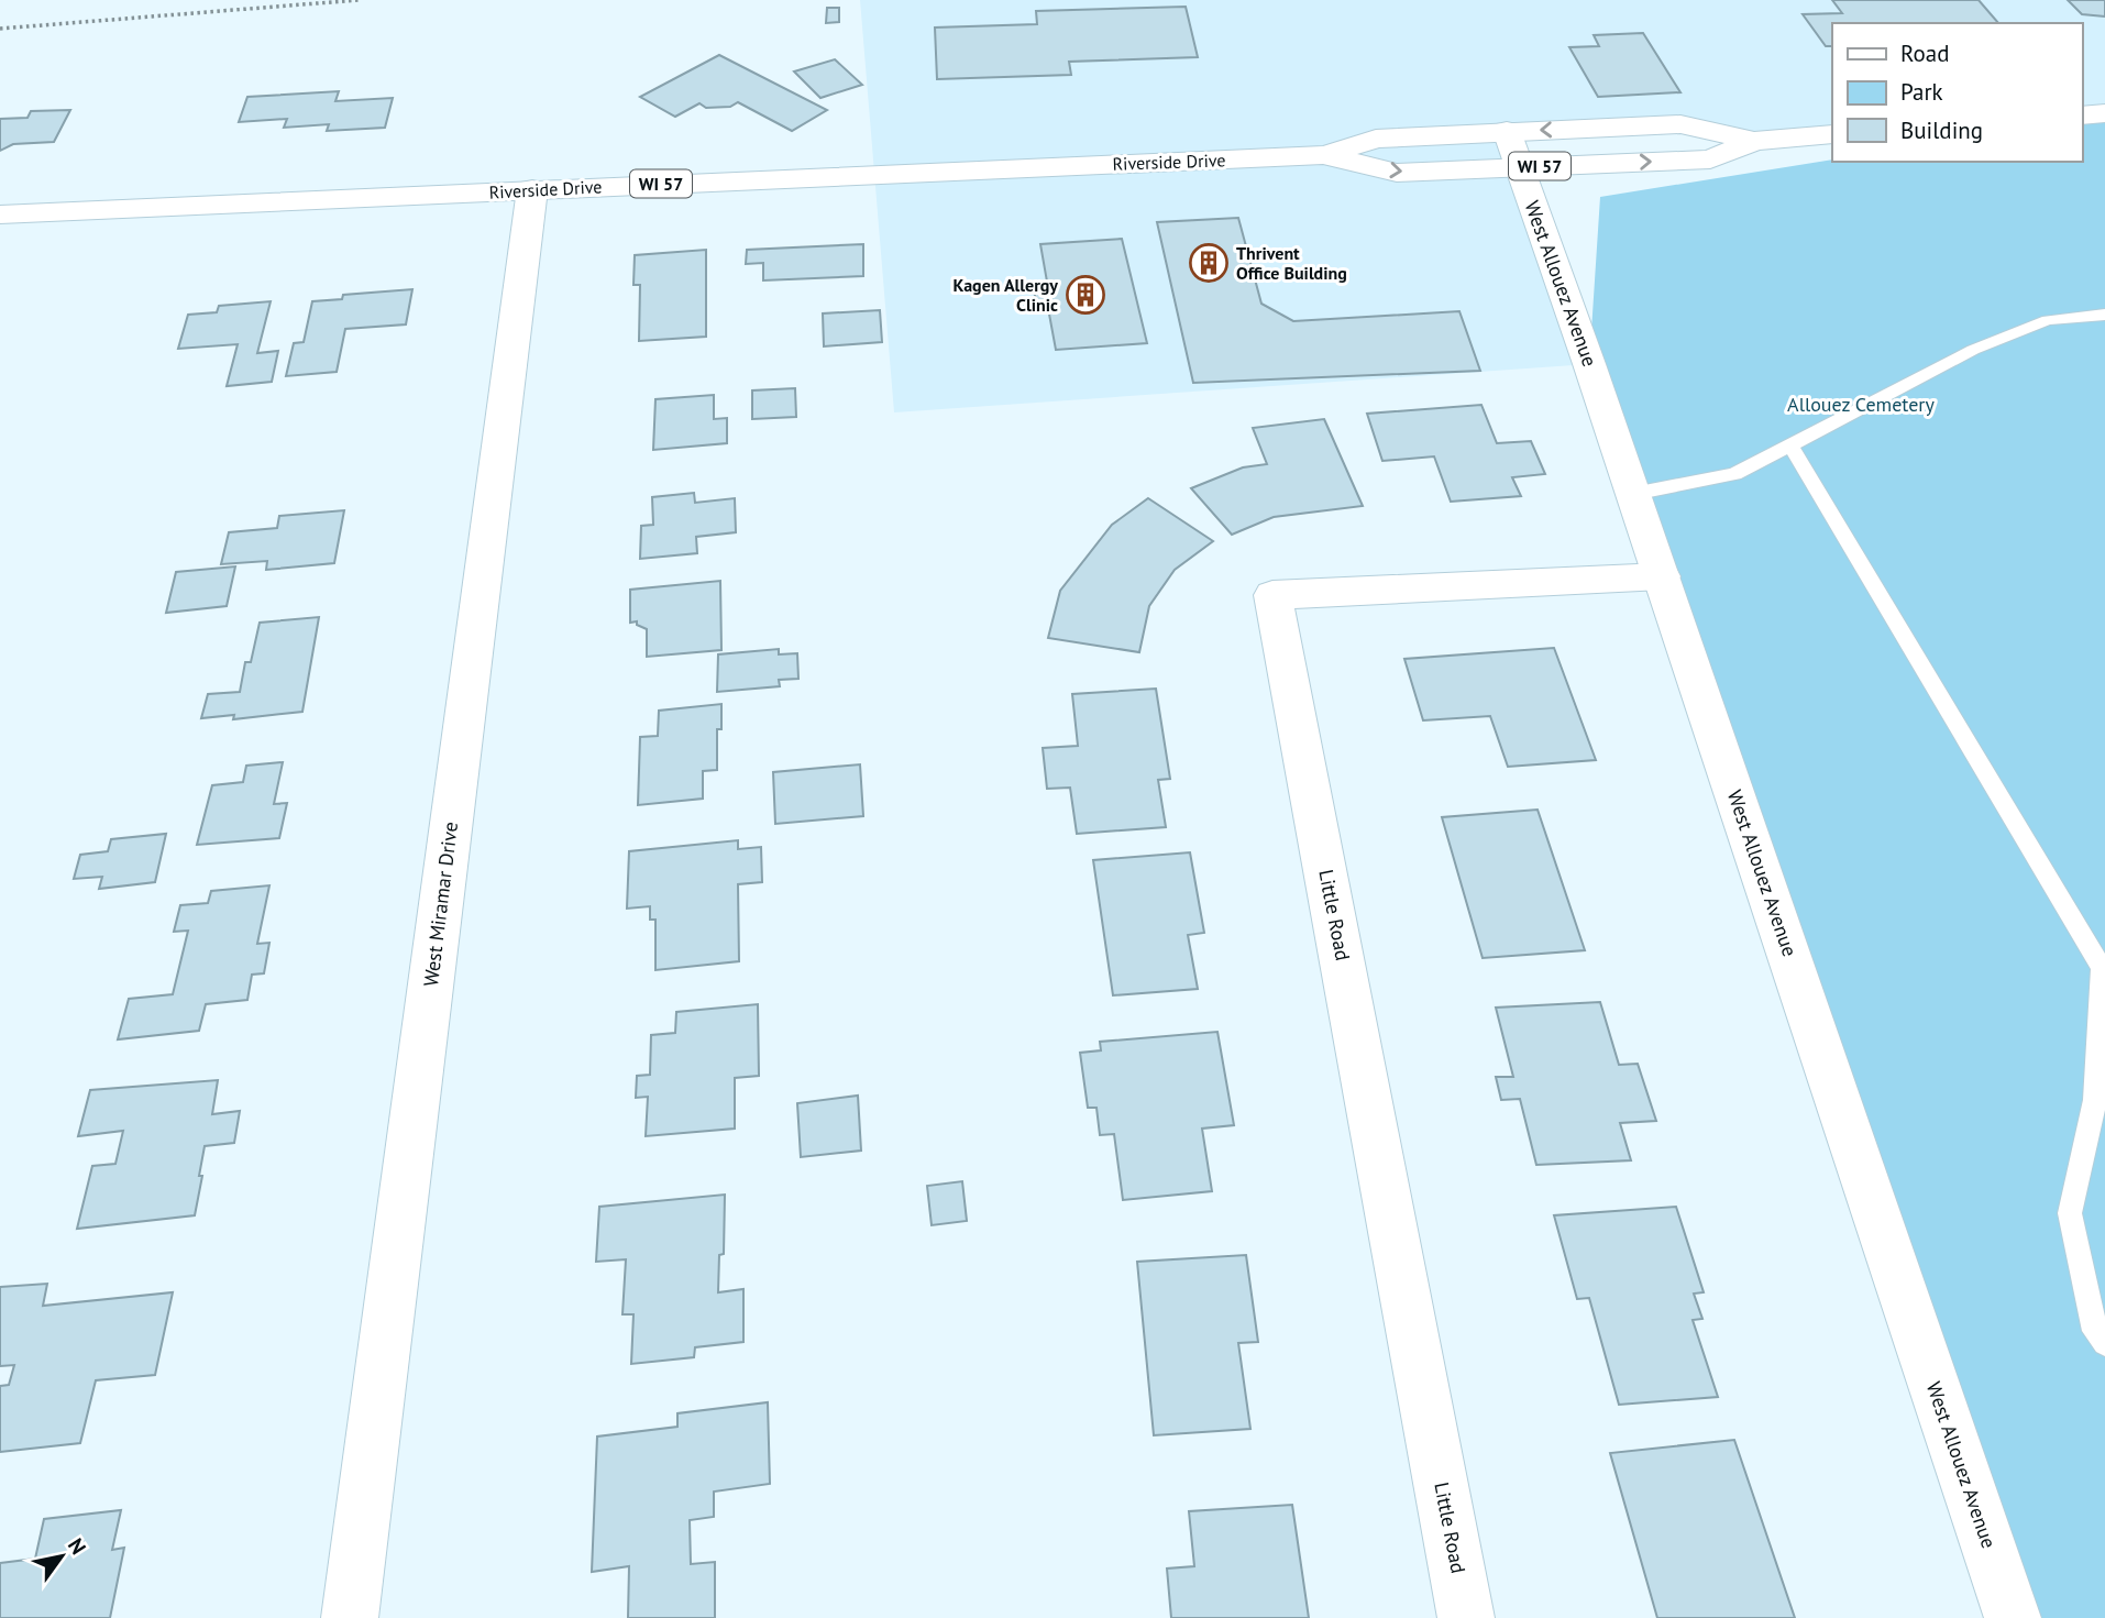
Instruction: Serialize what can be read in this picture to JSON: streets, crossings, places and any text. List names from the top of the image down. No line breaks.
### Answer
{"streets":{"street":["Riverside Drive","WI 57","West Allouez Avenue","West Miramar Drive","Little Road"]},"crossings":[["Riverside Drive","West Allouez Avenue"],["Riverside Drive","West Miramar Drive"],["West Allouez Avenue","Little Road"]],"parks":["Allouez Cemetery"],"places":{"building":["Thrivent Office Building","Kagen Allergy Clinic"]},"legend":["Road","Park","Building"],"north":"top right"}
